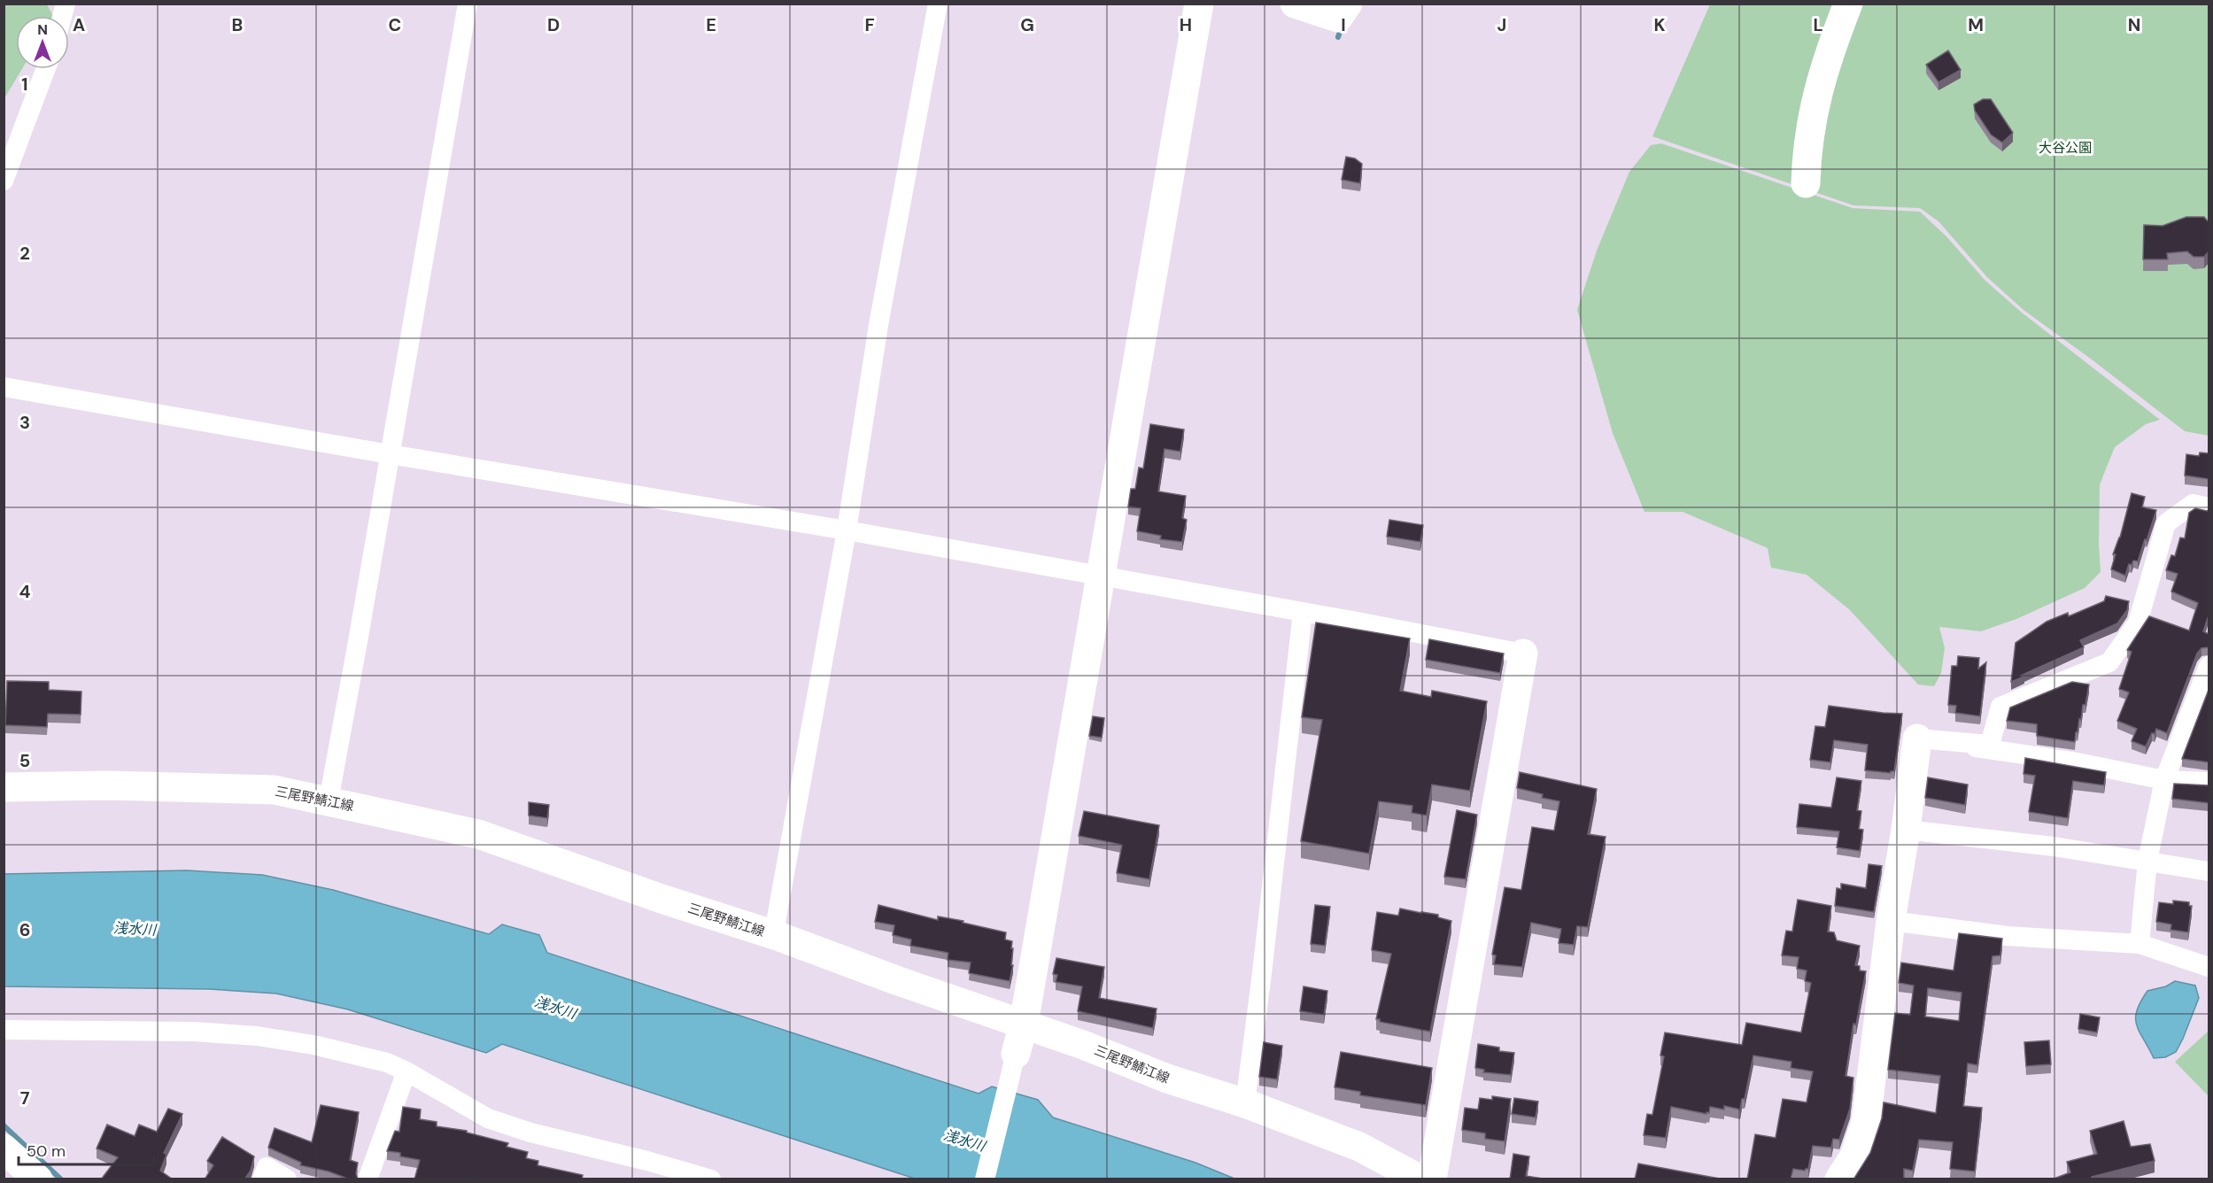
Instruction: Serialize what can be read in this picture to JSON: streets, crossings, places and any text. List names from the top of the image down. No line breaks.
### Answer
{"streets":{"street":["三尾野鯖江線"]},"water":["浅水川"],"parks":["大谷公園"],"scale_bar":"50 m","north":"top","grid":{"columns":["A","B","C","D","E","F","G","H","I","J","K","L","M","N"],"rows":["1","2","3","4","5","6","7"]}}
